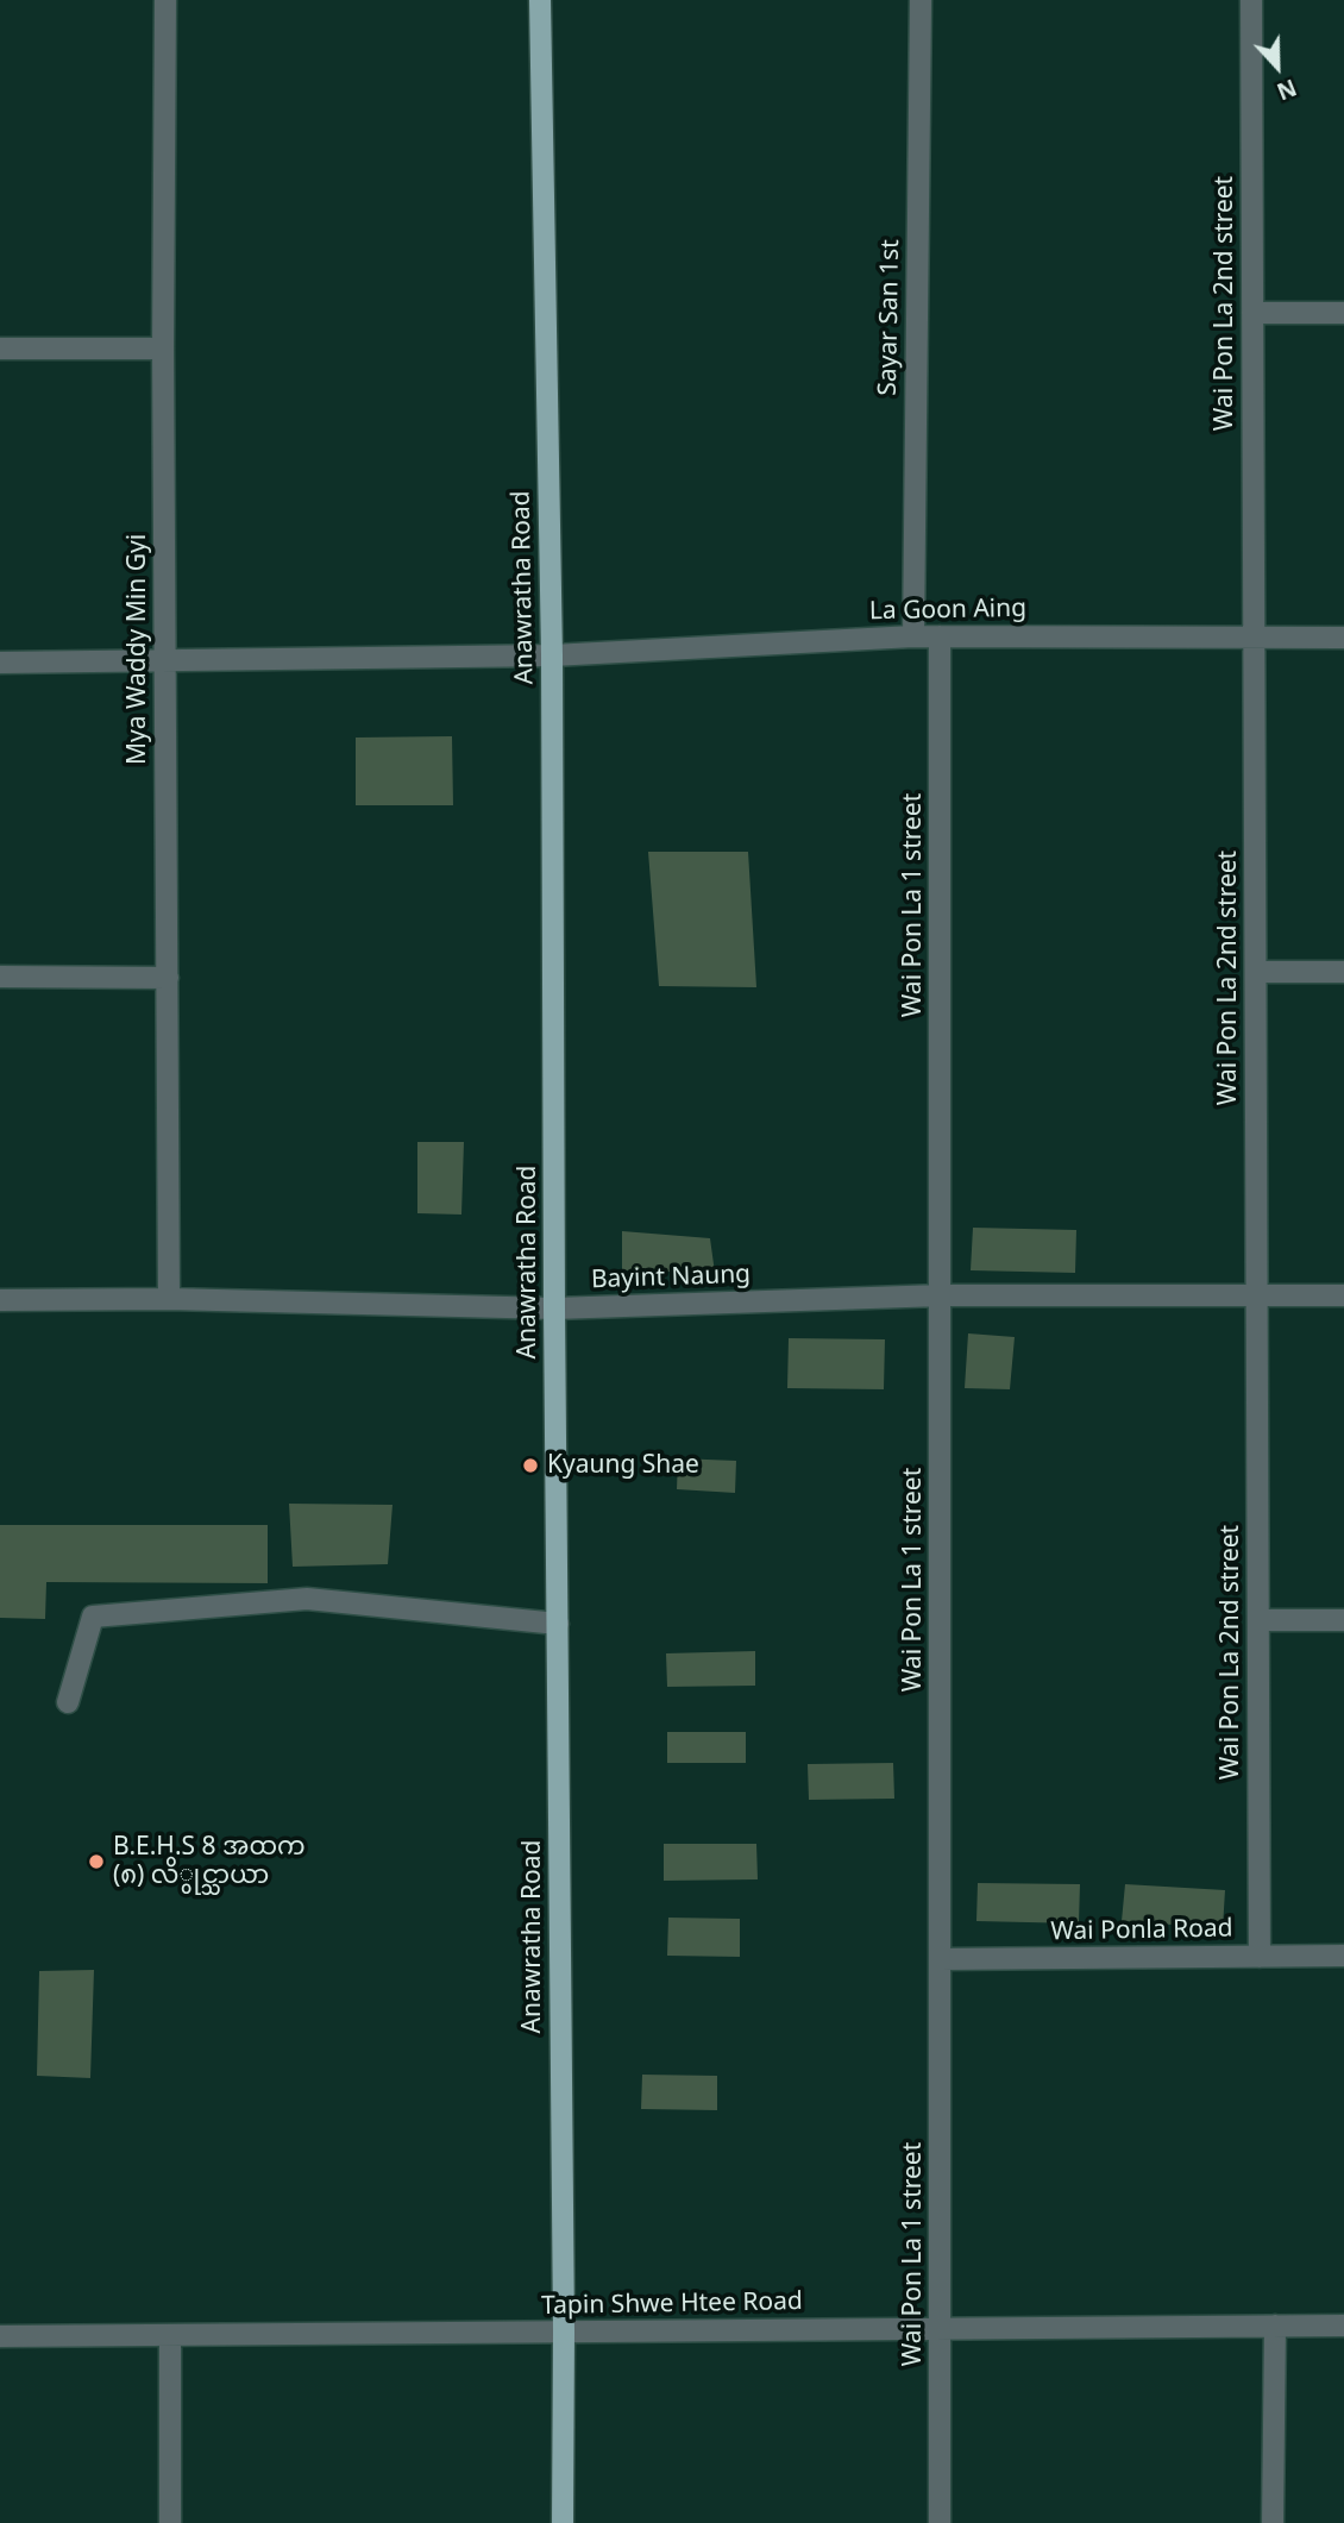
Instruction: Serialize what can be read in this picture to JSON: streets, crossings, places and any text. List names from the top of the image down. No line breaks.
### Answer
{"streets":{"main road":["Anawratha Road"],"street":["Wai Pon La 2nd street","Sayar San 1st","La Goon Aing","Mya Waddy Min Gyi","Wai Pon La 1 street","Bayint Naung","Wai Ponla Road","Tapin Shwe Htee Road"]},"crossings":[["Wai Pon La 2nd street","La Goon Aing"],["Wai Pon La 2nd street","Bayint Naung"],["Wai Pon La 2nd street","Wai Ponla Road"],["Sayar San 1st","La Goon Aing"],["Anawratha Road","La Goon Aing"],["Anawratha Road","Bayint Naung"],["Anawratha Road","Tapin Shwe Htee Road"],["La Goon Aing","Mya Waddy Min Gyi"],["La Goon Aing","Wai Pon La 1 street"],["Mya Waddy Min Gyi","Bayint Naung"],["Wai Pon La 1 street","Bayint Naung"],["Wai Pon La 1 street","Wai Ponla Road"],["Wai Pon La 1 street","Tapin Shwe Htee Road"]],"places":["Kyaung Shae","B.E.H.S 8 အထက (၈) လိွုင္သာယာ"],"north":"bottom"}
